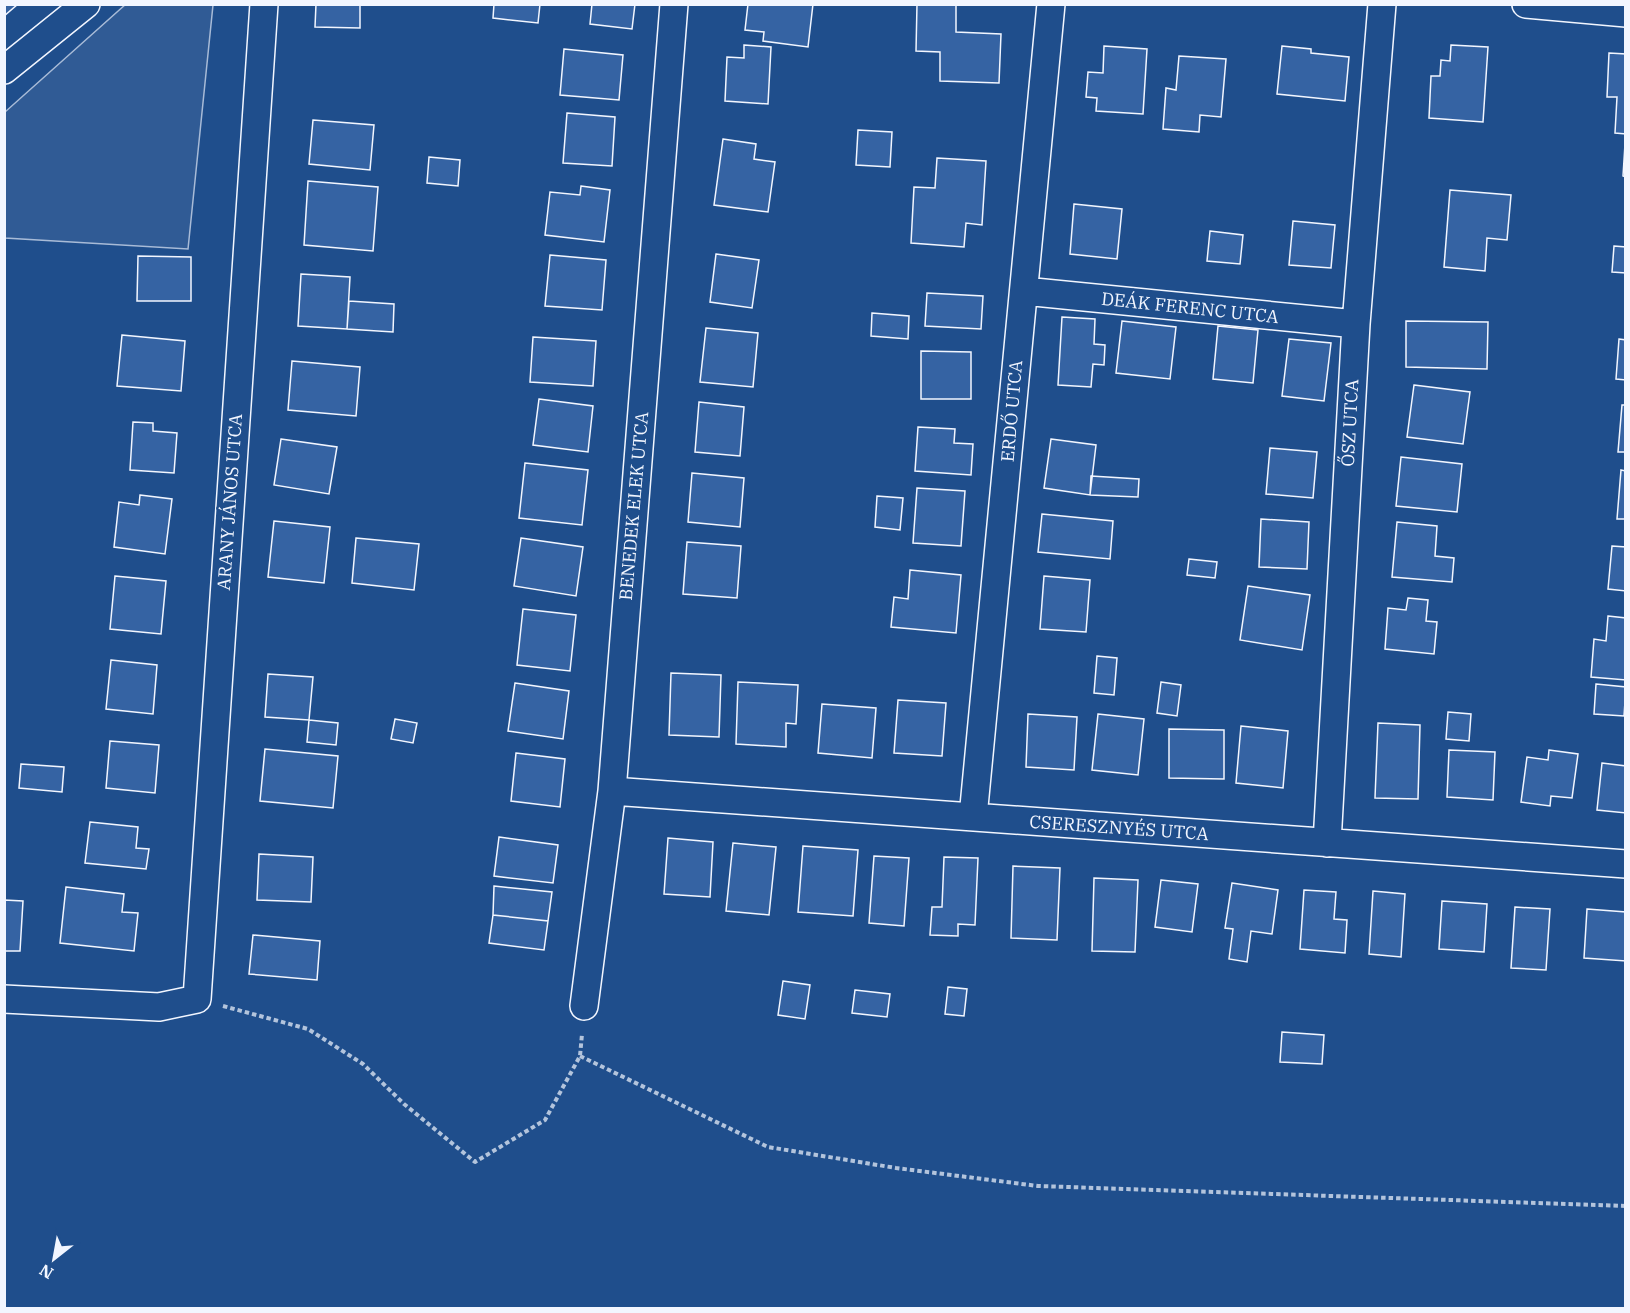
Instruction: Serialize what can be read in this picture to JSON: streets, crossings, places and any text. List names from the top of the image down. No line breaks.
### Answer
{"streets":{"street":["DEÁK FERENC UTCA","ERDŐ UTCA","ŐSZ UTCA","ARANY JÁNOS UTCA","BENEDEK ELEK UTCA","CSERESZNYÉS UTCA"]},"crossings":[["DEÁK FERENC UTCA","ERDŐ UTCA"],["DEÁK FERENC UTCA","ŐSZ UTCA"],["ERDŐ UTCA","CSERESZNYÉS UTCA"],["ŐSZ UTCA","CSERESZNYÉS UTCA"],["BENEDEK ELEK UTCA","CSERESZNYÉS UTCA"]],"north":"bottom left"}
